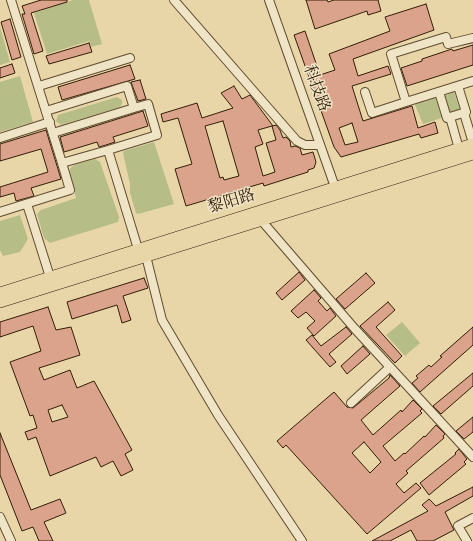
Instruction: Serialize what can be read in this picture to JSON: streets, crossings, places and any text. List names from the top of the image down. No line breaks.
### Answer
{"streets":{"main road":["黎阳路"],"street":["科技路"]},"crossings":[["科技路","黎阳路"]]}
